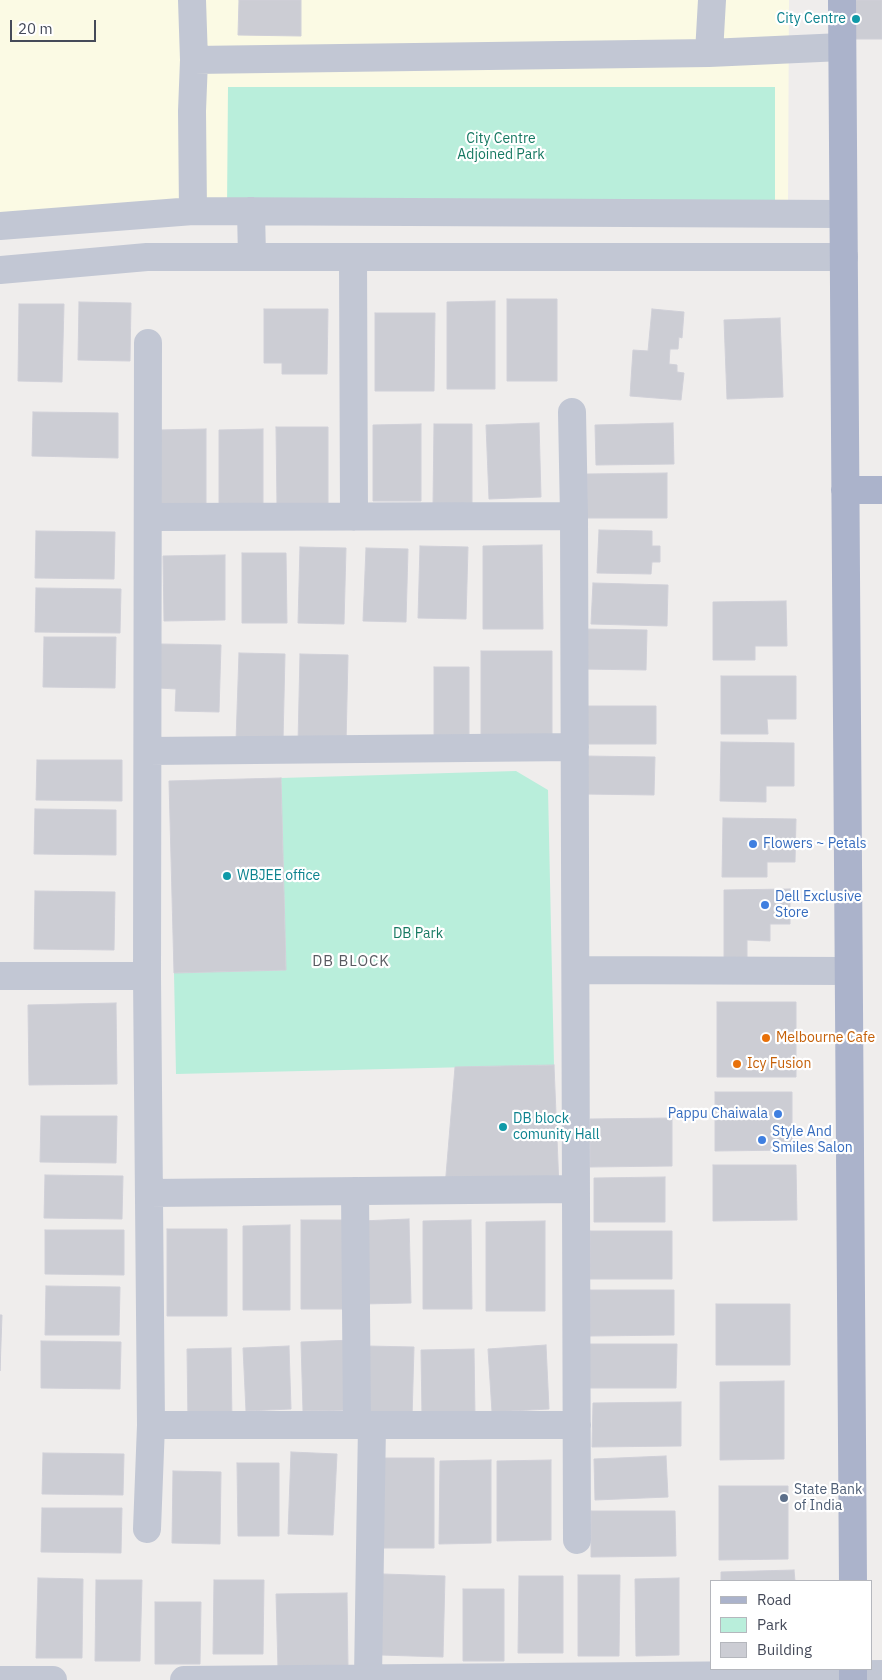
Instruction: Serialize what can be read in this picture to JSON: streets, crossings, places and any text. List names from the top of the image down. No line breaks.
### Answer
{"districts":["DB BLOCK"],"parks":["City Centre Adjoined Park","DB Park"],"places":["City Centre","Flowers ~ Petals","WBJEE office","Dell Exclusive Store","Melbourne Cafe","Icy Fusion","Pappu Chaiwala","DB block comunity Hall","Style And Smiles Salon","State Bank of India"],"legend":["Road","Park","Building"],"scale_bar":"20 m"}
